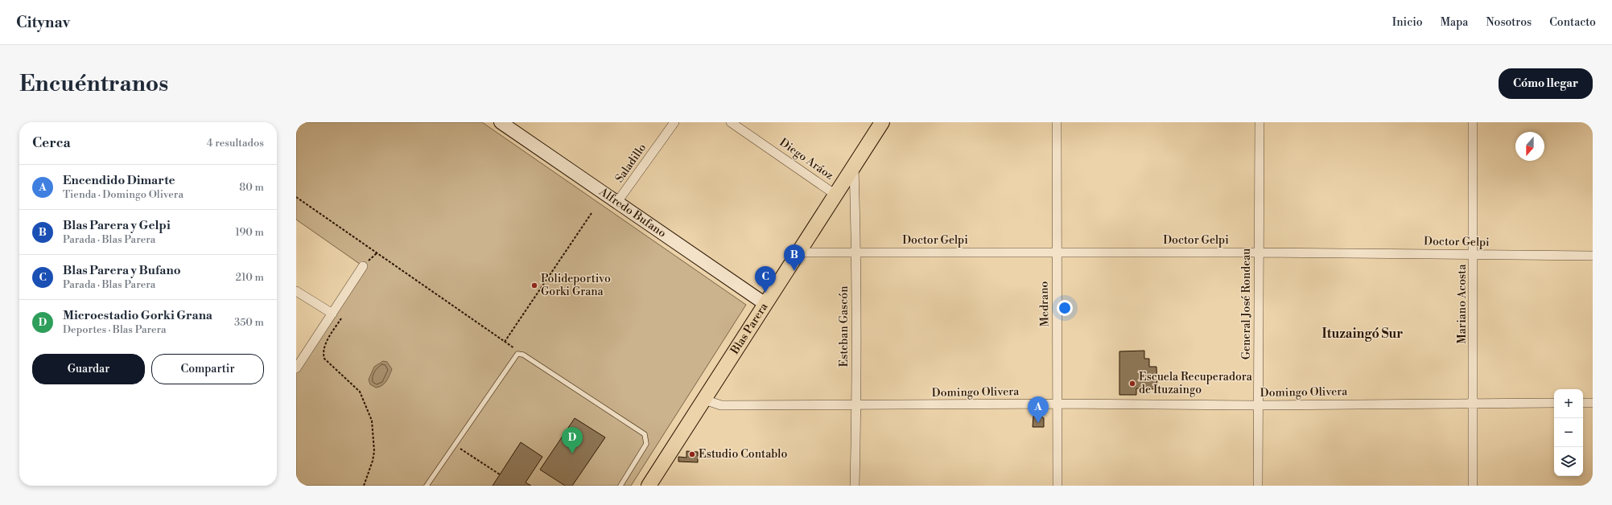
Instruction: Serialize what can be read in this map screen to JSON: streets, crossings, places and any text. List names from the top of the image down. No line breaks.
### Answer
{"streets":{"main road":["Blas Parera"],"street":["Diego Aráoz","Saladillo","Alfredo Bufano","Doctor Gelpi","Medrano","General José Rondeau","Mariano Acosta","Esteban Gascón","Domingo Olivera"]},"crossings":[["Diego Aráoz","Blas Parera"],["Saladillo","Alfredo Bufano"],["Alfredo Bufano","Blas Parera"],["Doctor Gelpi","Medrano"],["Doctor Gelpi","General José Rondeau"],["Doctor Gelpi","Mariano Acosta"],["Doctor Gelpi","Esteban Gascón"],["Doctor Gelpi","Blas Parera"],["Medrano","Domingo Olivera"],["General José Rondeau","Domingo Olivera"],["Mariano Acosta","Domingo Olivera"],["Esteban Gascón","Blas Parera"],["Esteban Gascón","Domingo Olivera"],["Blas Parera","Domingo Olivera"]],"districts":["Ituzaingó Sur"],"places":["Polideportivo Gorki Grana","Escuela Recuperadora de Ituzaingo","Estudio Contablo"],"north":"bottom","page":{"header":"Citynav","nav":["Inicio","Mapa","Nosotros","Contacto"],"buttons":["Cómo llegar",["Guardar","Compartir"]],"title":"Encuéntranos","heading":["Cerca","4 resultados"],"list":[{"mark":"A","name":"Encendido Dimarte","note":"Tienda · Domingo Olivera","value":"80 m"},{"mark":"B","name":"Blas Parera y Gelpi","note":"Parada · Blas Parera","value":"190 m"},{"mark":"C","name":"Blas Parera y Bufano","note":"Parada · Blas Parera","value":"210 m"},{"mark":"D","name":"Microestadio Gorki Grana","note":"Deportes · Blas Parera","value":"350 m"}],"pins":["B","C","A","D"],"map_buttons":["+","−"]}}
